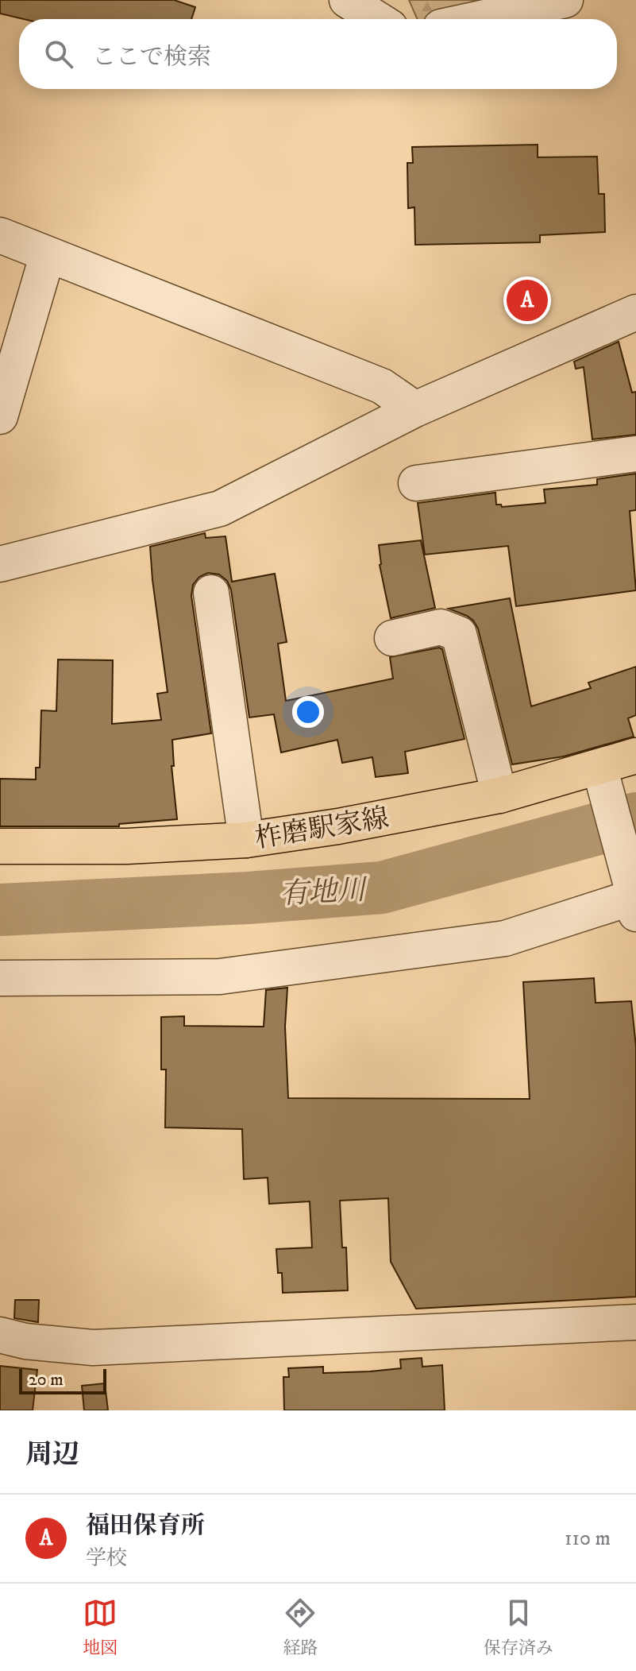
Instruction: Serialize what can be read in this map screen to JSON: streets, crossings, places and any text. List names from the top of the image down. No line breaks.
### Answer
{"streets":{"main road":["柞磨駅家線"]},"water":["有地川"],"scale_bar":"20 m","page":{"search":"ここで検索","pins":"A","scale":"20 m","heading":"周辺","list":[{"mark":"A","name":"福田保育所","note":"学校","value":"110 m"}],"nav":["地図","経路","保存済み"]}}
